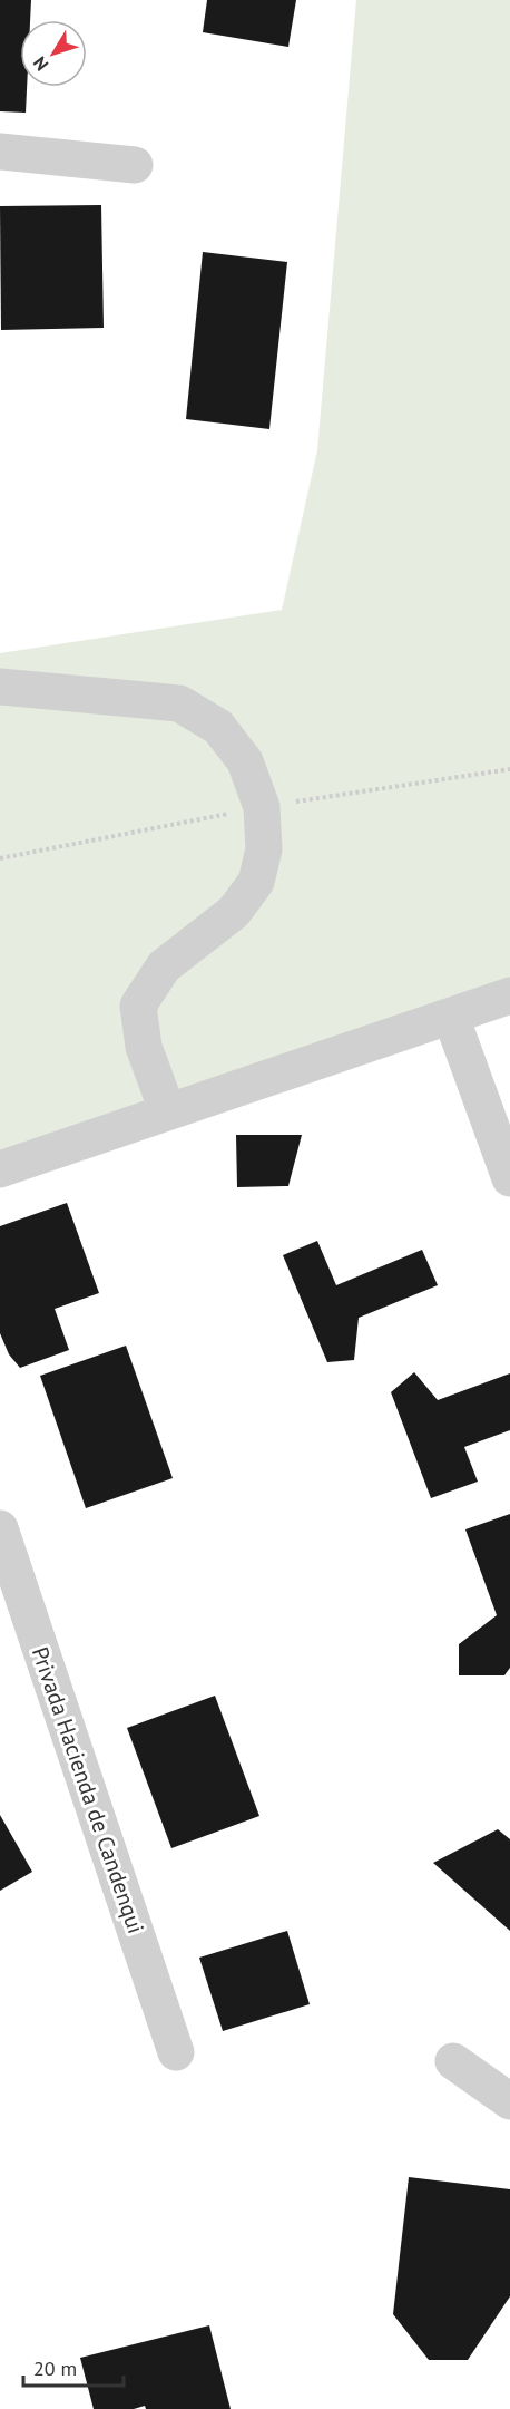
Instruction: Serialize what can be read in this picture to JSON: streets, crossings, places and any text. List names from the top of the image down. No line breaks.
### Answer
{"streets":{"street":["Privada Hacienda de Candenqui"]},"scale_bar":"20 m","north":"bottom left"}
